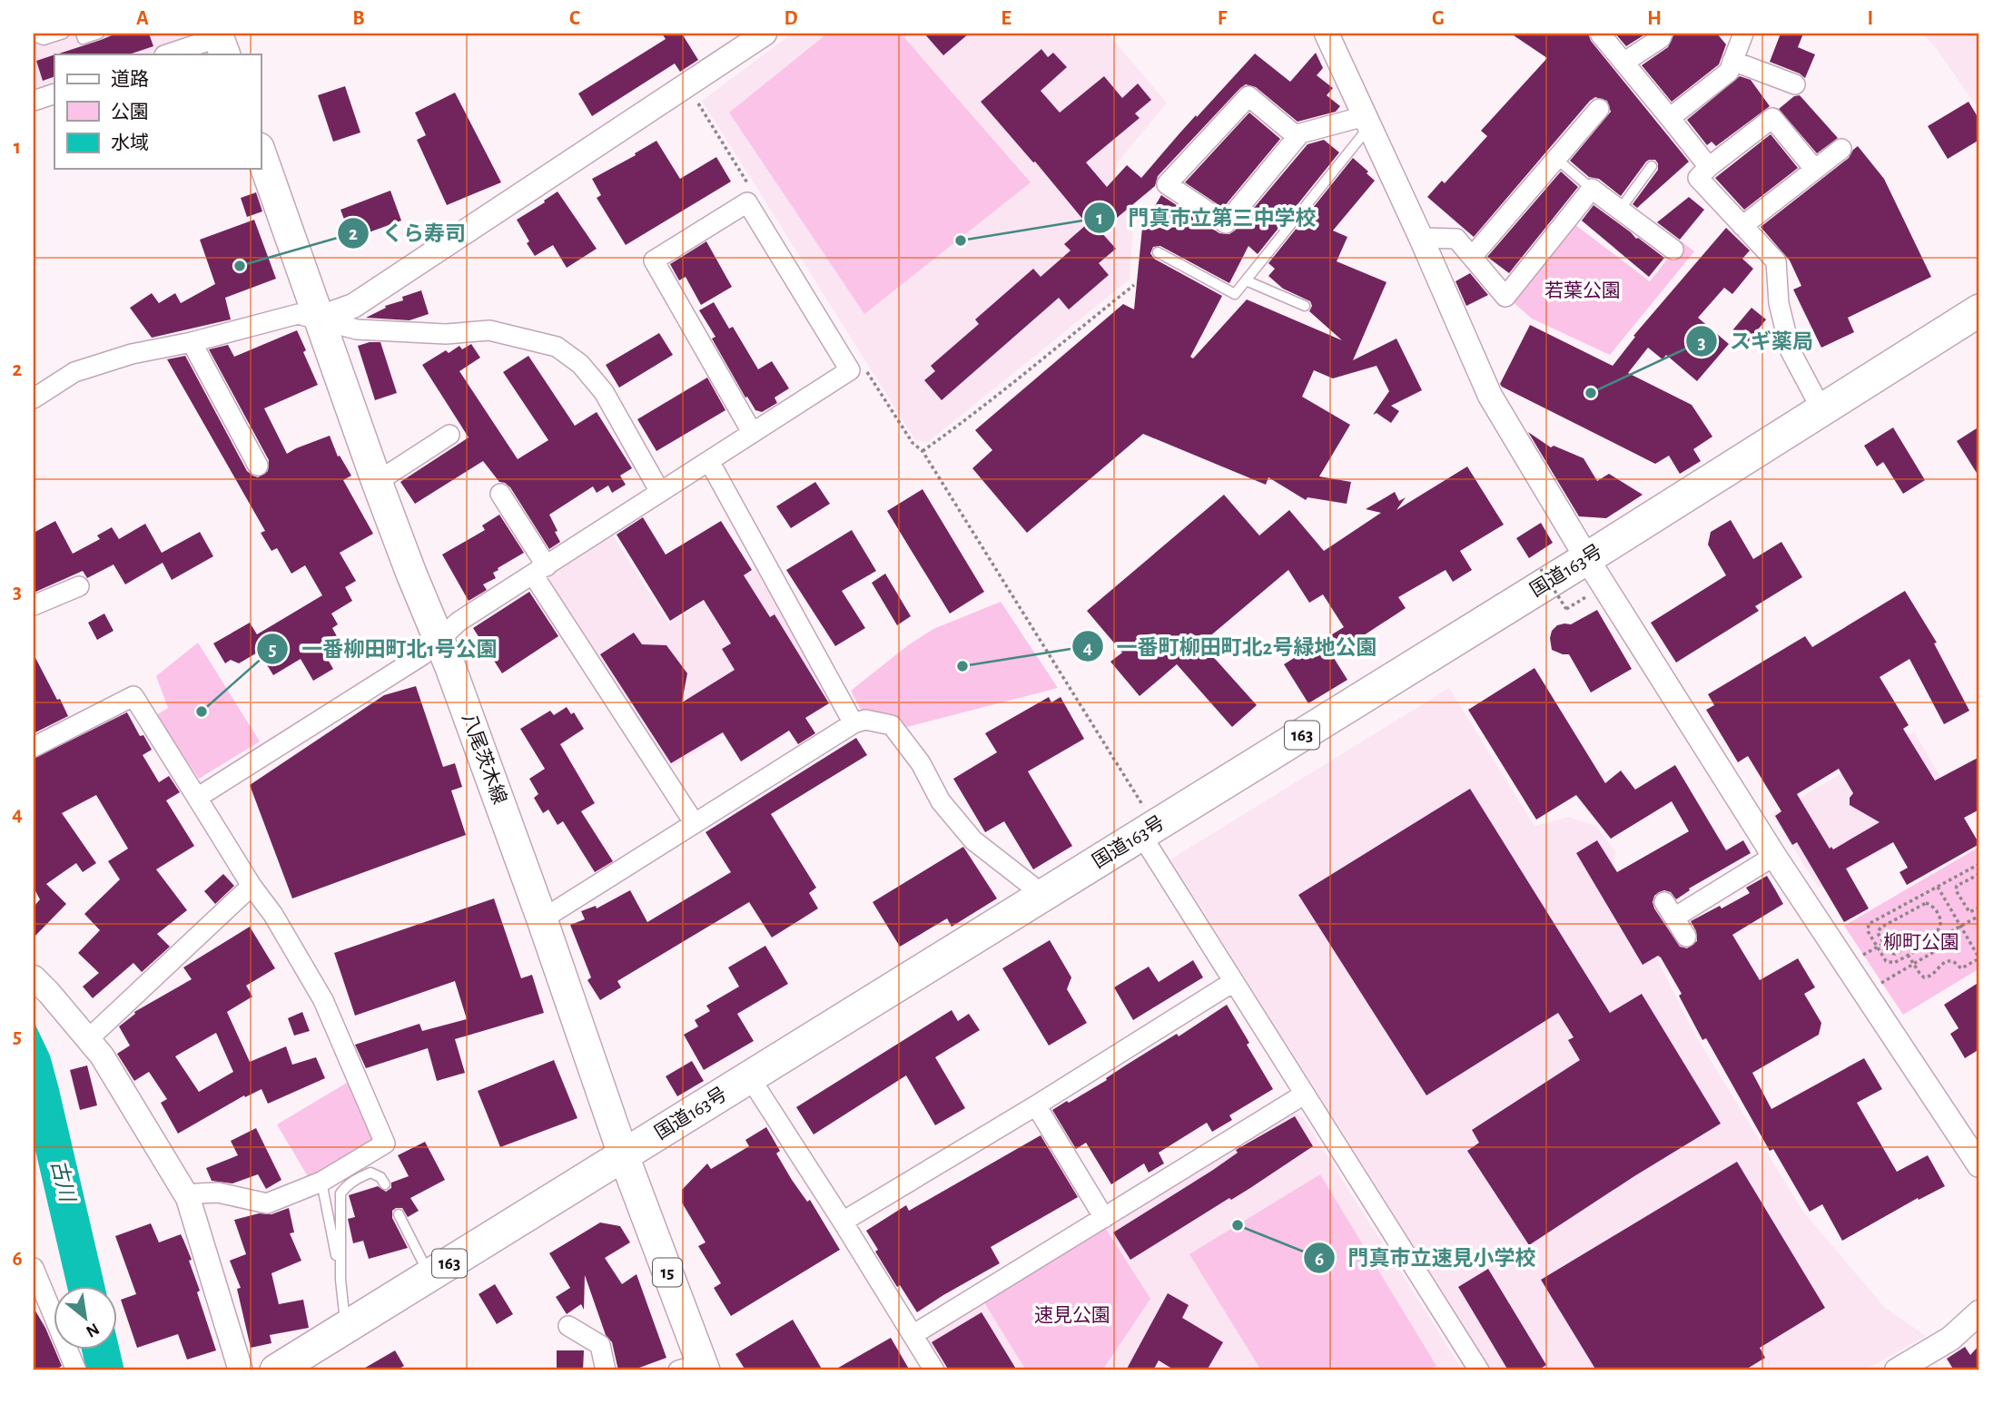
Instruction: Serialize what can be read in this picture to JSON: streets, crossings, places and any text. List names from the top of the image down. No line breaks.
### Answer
{"streets":{"highway":["国道163号","163"],"main road":["八尾茨木線","15"]},"crossings":[["国道163号","八尾茨木線"]],"water":["古川"],"parks":["若葉公園","柳町公園","速見公園"],"places":["門真市立第三中学校","くら寿司","スギ薬局","一番町柳田町北2号緑地公園","一番柳田町北1号公園","門真市立速見小学校"],"legend":["道路","公園","水域"],"north":"bottom right","grid":{"columns":["A","B","C","D","E","F","G","H","I"],"rows":["1","2","3","4","5","6"]}}
